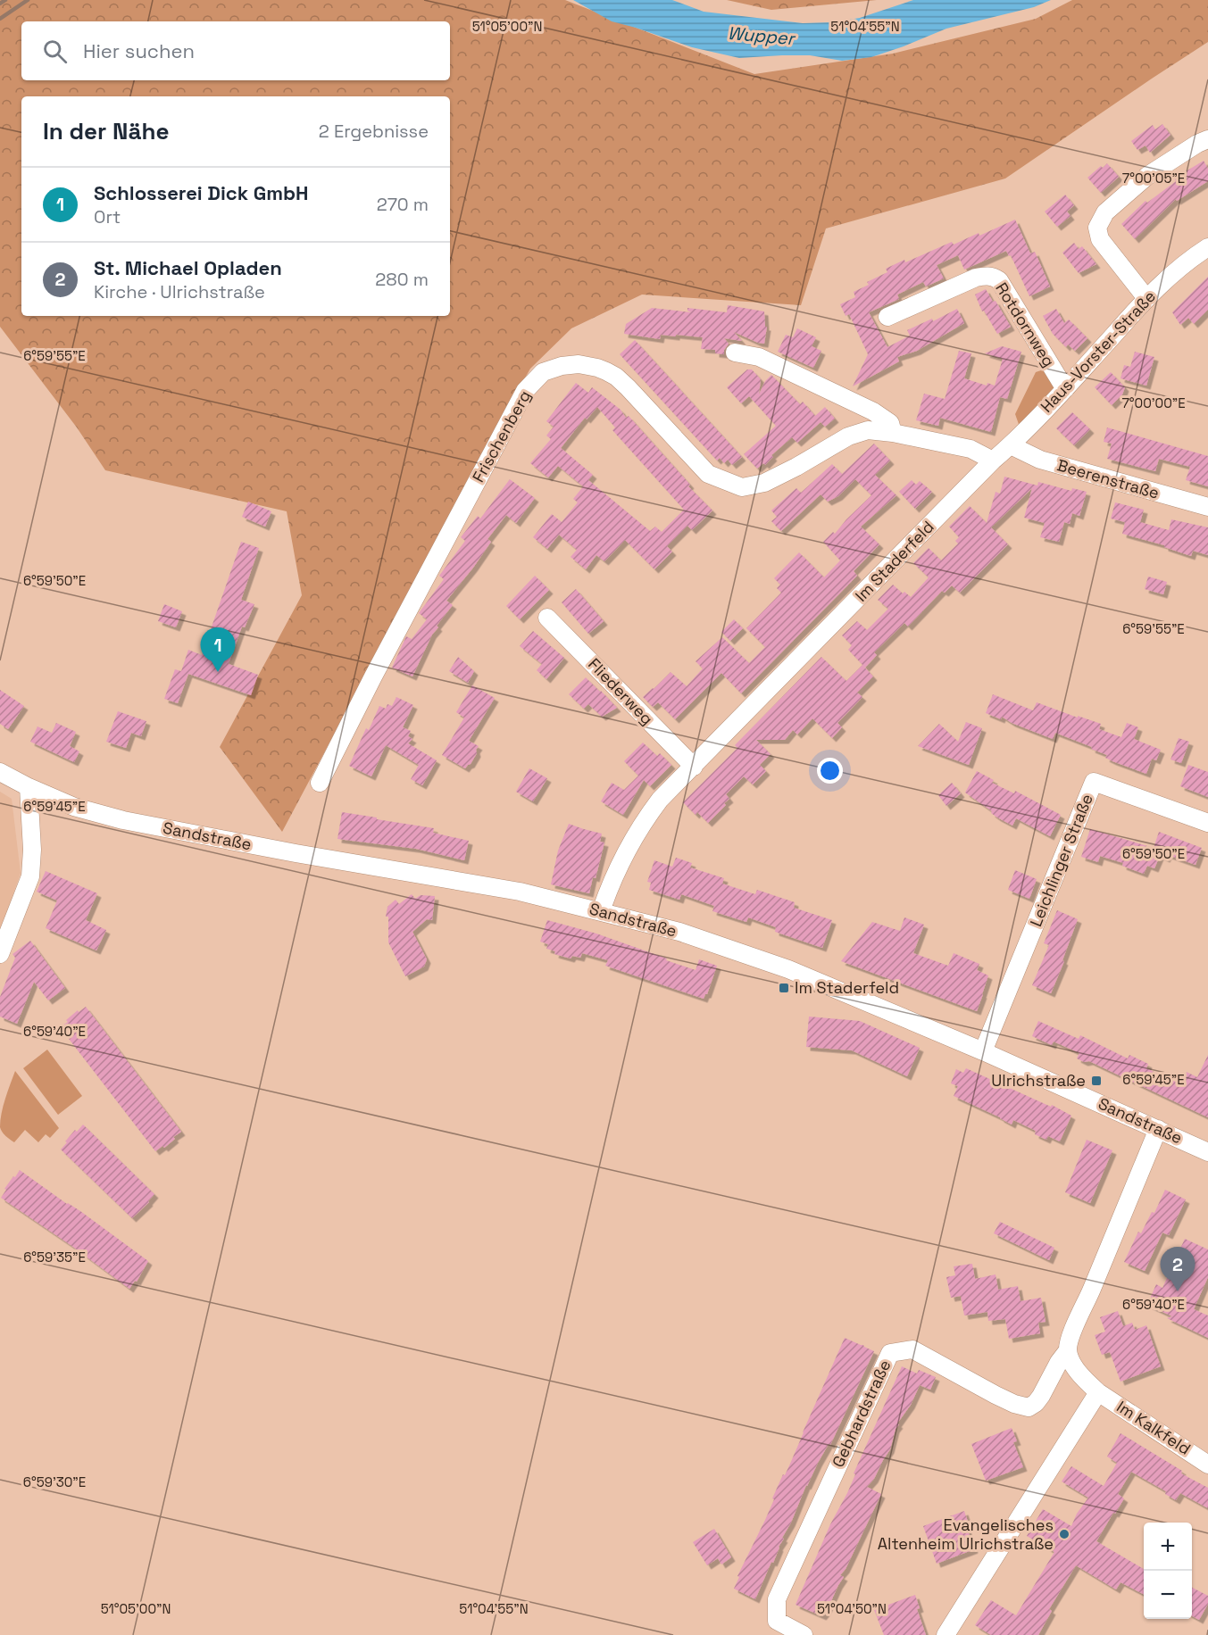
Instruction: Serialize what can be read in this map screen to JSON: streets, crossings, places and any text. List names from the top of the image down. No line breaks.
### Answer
{"streets":{"street":["Rotdornweg","Haus-Vorster-Straße","Frischenberg","Beerenstraße","Im Staderfeld","Fliederweg","Sandstraße","Leichlinger Straße","Gebhardstraße","Im Kalkfeld"]},"crossings":[["Rotdornweg","Haus-Vorster-Straße"],["Haus-Vorster-Straße","Frischenberg"],["Haus-Vorster-Straße","Beerenstraße"],["Haus-Vorster-Straße","Im Staderfeld"],["Frischenberg","Im Staderfeld"],["Im Staderfeld","Fliederweg"],["Im Staderfeld","Sandstraße"],["Sandstraße","Leichlinger Straße"]],"water":["Wupper"],"places":{"transit":["Im Staderfeld","Ulrichstraße"],"other":["Evangelisches Altenheim Ulrichstraße"]},"page":{"search":"Hier suchen","heading":["In der Nähe","2 Ergebnisse"],"list":[{"mark":"1","name":"Schlosserei Dick GmbH","note":"Ort","value":"270 m"},{"mark":"2","name":"St. Michael Opladen","note":"Kirche · Ulrichstraße","value":"280 m"}],"pins":["1","2"],"map_buttons":["+","−"]},"coordinates":["51°05'00\"N","51°04'55\"N","7°00'05\"E","6°59'55\"E","7°00'00\"E","6°59'50\"E","6°59'45\"E","6°59'40\"E","6°59'35\"E","6°59'30\"E","51°04'50\"N"]}
